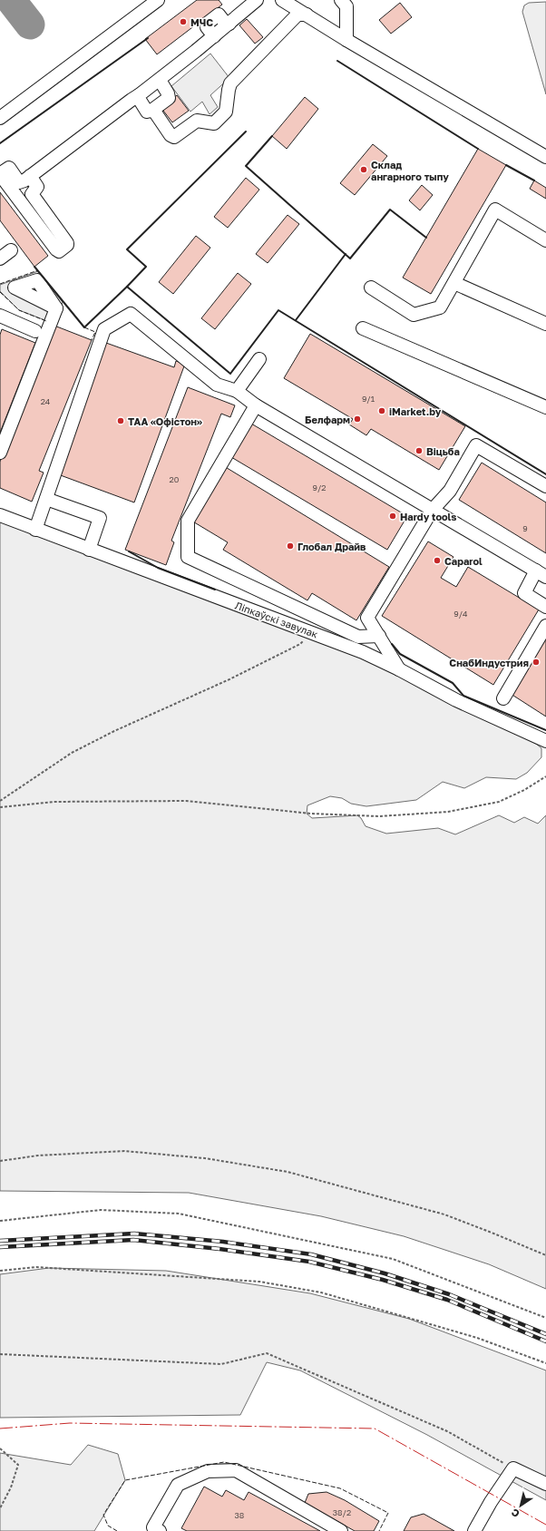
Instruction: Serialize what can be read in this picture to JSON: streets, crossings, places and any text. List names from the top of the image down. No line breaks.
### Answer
{"streets":{"street":["Ліпкаўскі завулак"]},"places":["МЧС","Склад ангарного тыпу","iMarket.by","Белфарм","ТАА «Офістон»","Віцьба","Hardy tools","Глобал Драйв","Caparol","СнабИндустрия"],"house_numbers":["9/1","24","20","9/2","9","9/4","38/2","38"],"north":"bottom left"}
